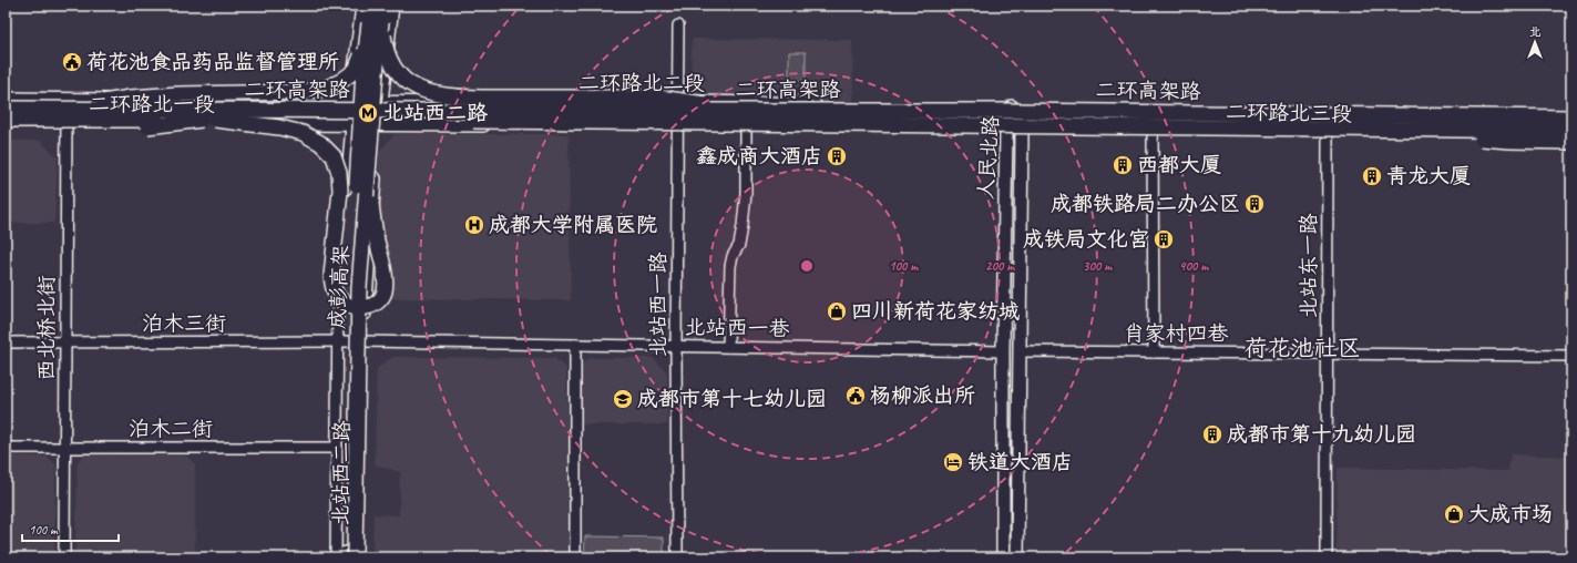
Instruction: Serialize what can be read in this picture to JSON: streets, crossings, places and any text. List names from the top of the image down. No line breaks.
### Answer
{"streets":{"highway":["二环高架路","成彭高架"],"main road":["二环路北二段","二环路北一段","二环路北三段","人民北路","北站西二路"],"street":["北站东一路","北站西一路","泊木三街","西北桥北街","北站西一巷","肖家村四巷","泊木二街"]},"crossings":[["二环路北二段","二环路北一段"],["二环路北二段","二环路北三段"],["二环路北二段","人民北路"],["二环路北二段","北站西一路"],["二环路北二段","北站西二路"],["二环高架路","二环路北一段"],["二环高架路","西北桥北街"],["二环路北一段","西北桥北街"],["二环路北一段","北站西二路"],["二环路北三段","人民北路"],["二环路北三段","北站东一路"],["人民北路","北站西一巷"],["人民北路","肖家村四巷"],["北站东一路","肖家村四巷"],["成彭高架","北站西二路"],["北站西一路","北站西一巷"],["泊木三街","西北桥北街"],["泊木三街","北站西一巷"],["泊木三街","北站西二路"],["西北桥北街","泊木二街"],["北站西一巷","北站西二路"],["泊木二街","北站西二路"]],"districts":["荷花池社区"],"places":{"public building":["荷花池食品药品监督管理所","杨柳派出所"],"metro station":["北站西二路"],"building":["鑫成商大酒店","西都大厦","青龙大厦","成都铁路局二办公区","成铁局文化宫","成都市第十九幼儿园"],"hospital":["成都大学附属医院"],"shop":["四川新荷花家纺城","大成市场"],"school or university":["成都市第十七幼儿园"],"hotel":["铁道大酒店"]},"scale_bar":"100 m","north":"top","rings":["100 m","200 m","300 m","400 m"]}
